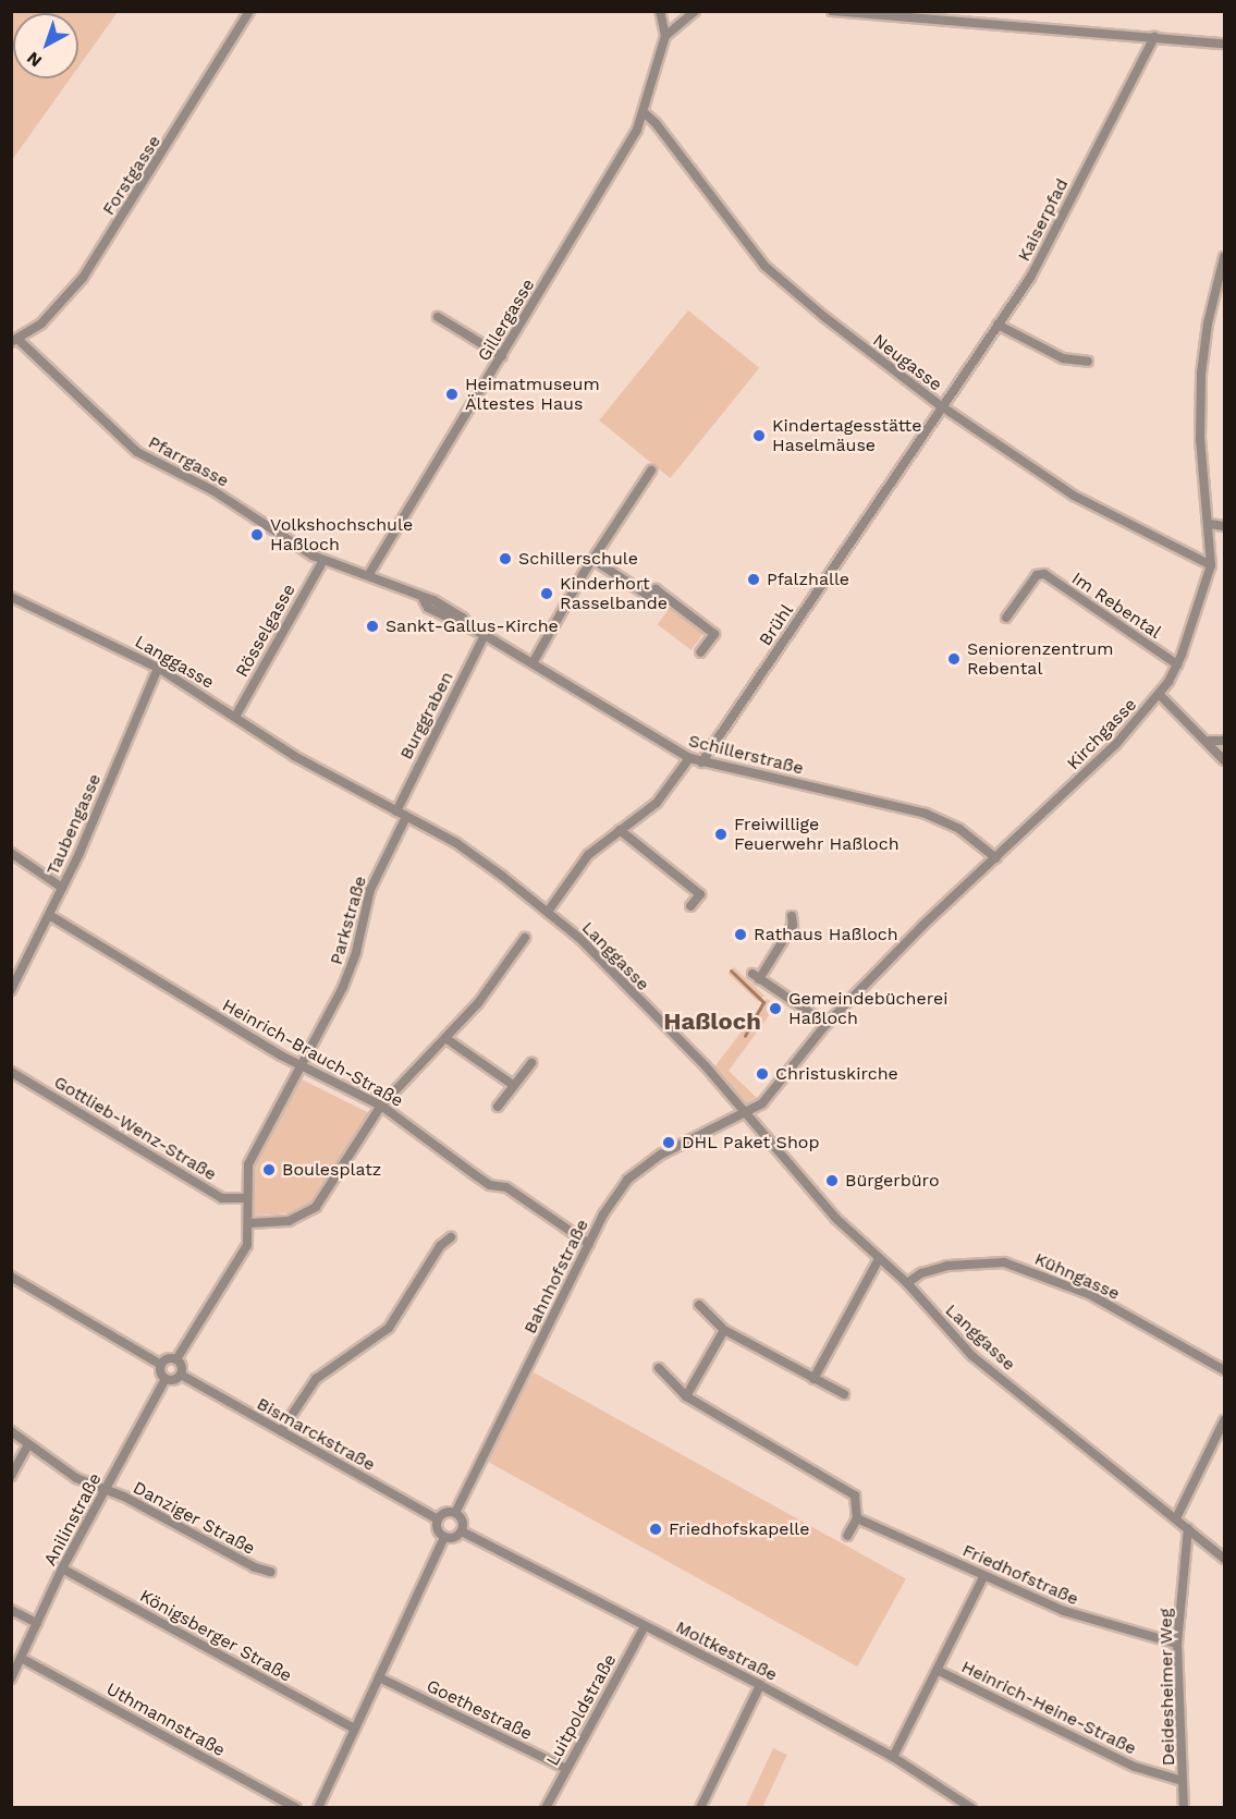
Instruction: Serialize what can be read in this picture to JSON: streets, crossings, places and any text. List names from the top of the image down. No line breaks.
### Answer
{"streets":{"street":["Forstgasse","Kaiserpfad","Gillergasse","Neugasse","Pfarrgasse","Im Rebental","Brühl","Rösselgasse","Langgasse","Burggraben","Kirchgasse","Schillerstraße","Taubengasse","Parkstraße","Heinrich-Brauch-Straße","Gottlieb-Wenz-Straße","Bahnhofstraße","Kühngasse","Bismarckstraße","Danziger Straße","Anilinstraße","Friedhofstraße","Königsberger Straße","Moltkestraße","Deidesheimer Weg","Heinrich-Heine-Straße","Goethestraße","Luitpoldstraße","Uthmannstraße"]},"crossings":[["Forstgasse","Pfarrgasse"],["Kaiserpfad","Neugasse"],["Kaiserpfad","Brühl"],["Gillergasse","Neugasse"],["Gillergasse","Pfarrgasse"],["Gillergasse","Schillerstraße"],["Neugasse","Brühl"],["Neugasse","Kirchgasse"],["Pfarrgasse","Rösselgasse"],["Pfarrgasse","Schillerstraße"],["Im Rebental","Kirchgasse"],["Brühl","Schillerstraße"],["Rösselgasse","Langgasse"],["Langgasse","Burggraben"],["Langgasse","Kirchgasse"],["Langgasse","Taubengasse"],["Langgasse","Parkstraße"],["Langgasse","Bahnhofstraße"],["Langgasse","Kühngasse"],["Langgasse","Deidesheimer Weg"],["Burggraben","Schillerstraße"],["Kirchgasse","Schillerstraße"],["Kirchgasse","Bahnhofstraße"],["Taubengasse","Heinrich-Brauch-Straße"],["Parkstraße","Heinrich-Brauch-Straße"],["Parkstraße","Gottlieb-Wenz-Straße"],["Heinrich-Brauch-Straße","Bahnhofstraße"],["Bahnhofstraße","Bismarckstraße"],["Bahnhofstraße","Moltkestraße"],["Bismarckstraße","Anilinstraße"],["Bismarckstraße","Moltkestraße"],["Danziger Straße","Anilinstraße"],["Anilinstraße","Königsberger Straße"],["Anilinstraße","Uthmannstraße"],["Friedhofstraße","Deidesheimer Weg"],["Moltkestraße","Luitpoldstraße"],["Deidesheimer Weg","Heinrich-Heine-Straße"],["Goethestraße","Luitpoldstraße"]],"districts":["Haßloch"],"places":["Heimatmuseum Ältestes Haus","Kindertagesstätte Haselmäuse","Volkshochschule Haßloch","Schillerschule","Pfalzhalle","Kinderhort Rasselbande","Sankt-Gallus-Kirche","Seniorenzentrum Rebental","Freiwillige Feuerwehr Haßloch","Rathaus Haßloch","Gemeindebücherei Haßloch","Christuskirche","DHL Paket Shop","Boulesplatz","Bürgerbüro","Friedhofskapelle"],"north":"bottom left"}
